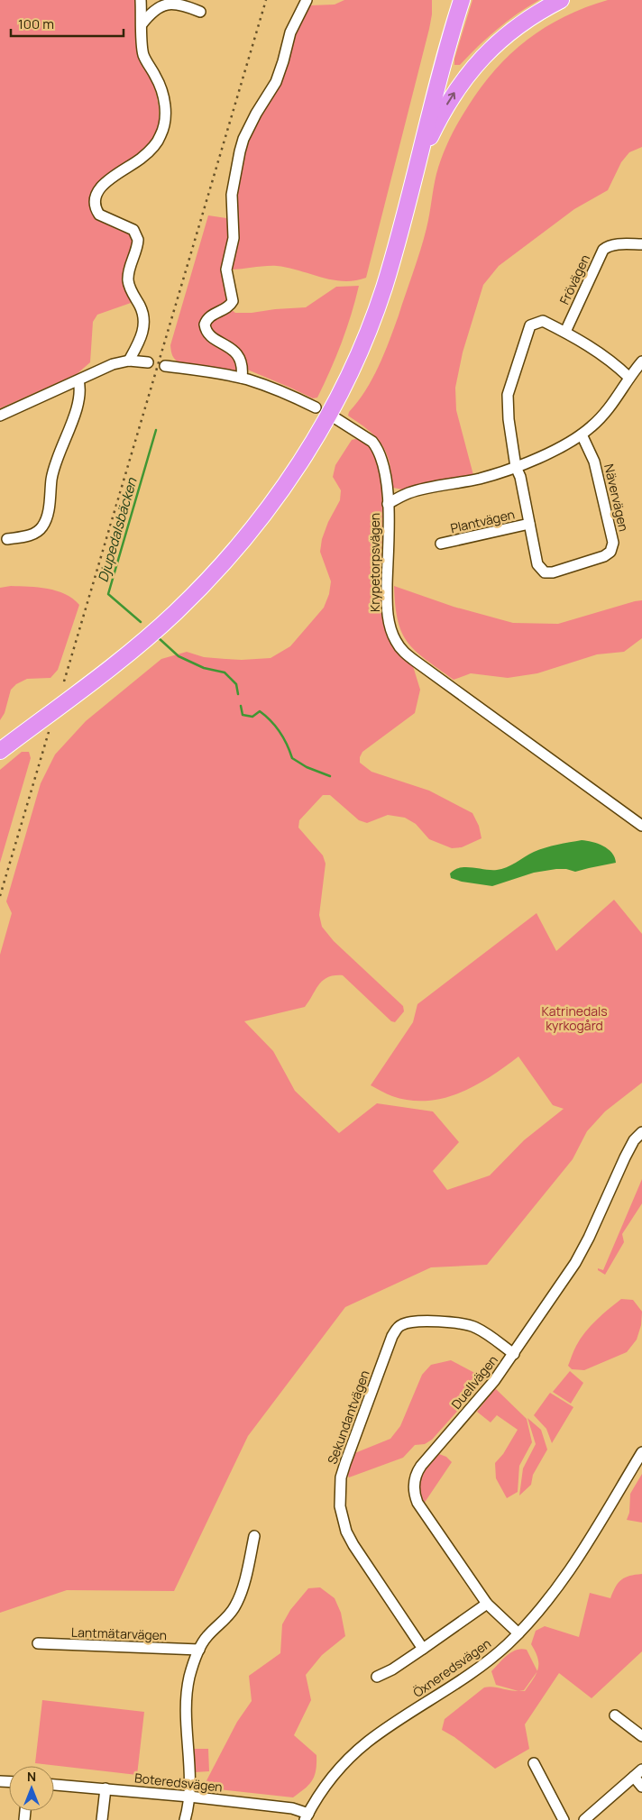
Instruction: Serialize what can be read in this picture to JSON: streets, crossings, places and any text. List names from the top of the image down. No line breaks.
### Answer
{"streets":{"street":["Frövägen","Nävervägen","Plantvägen","Krypetorpsvägen","Duellvägen","Sekundantvägen","Lantmätarvägen","Öxneredsvägen","Boteredsvägen"]},"crossings":[["Frövägen","Nävervägen"],["Nävervägen","Plantvägen"],["Nävervägen","Krypetorpsvägen"],["Duellvägen","Sekundantvägen"],["Duellvägen","Öxneredsvägen"],["Öxneredsvägen","Boteredsvägen"]],"water":["Djupedalsbäcken"],"parks":["Katrinedals kyrkogård"],"scale_bar":"100 m","north":"top"}
